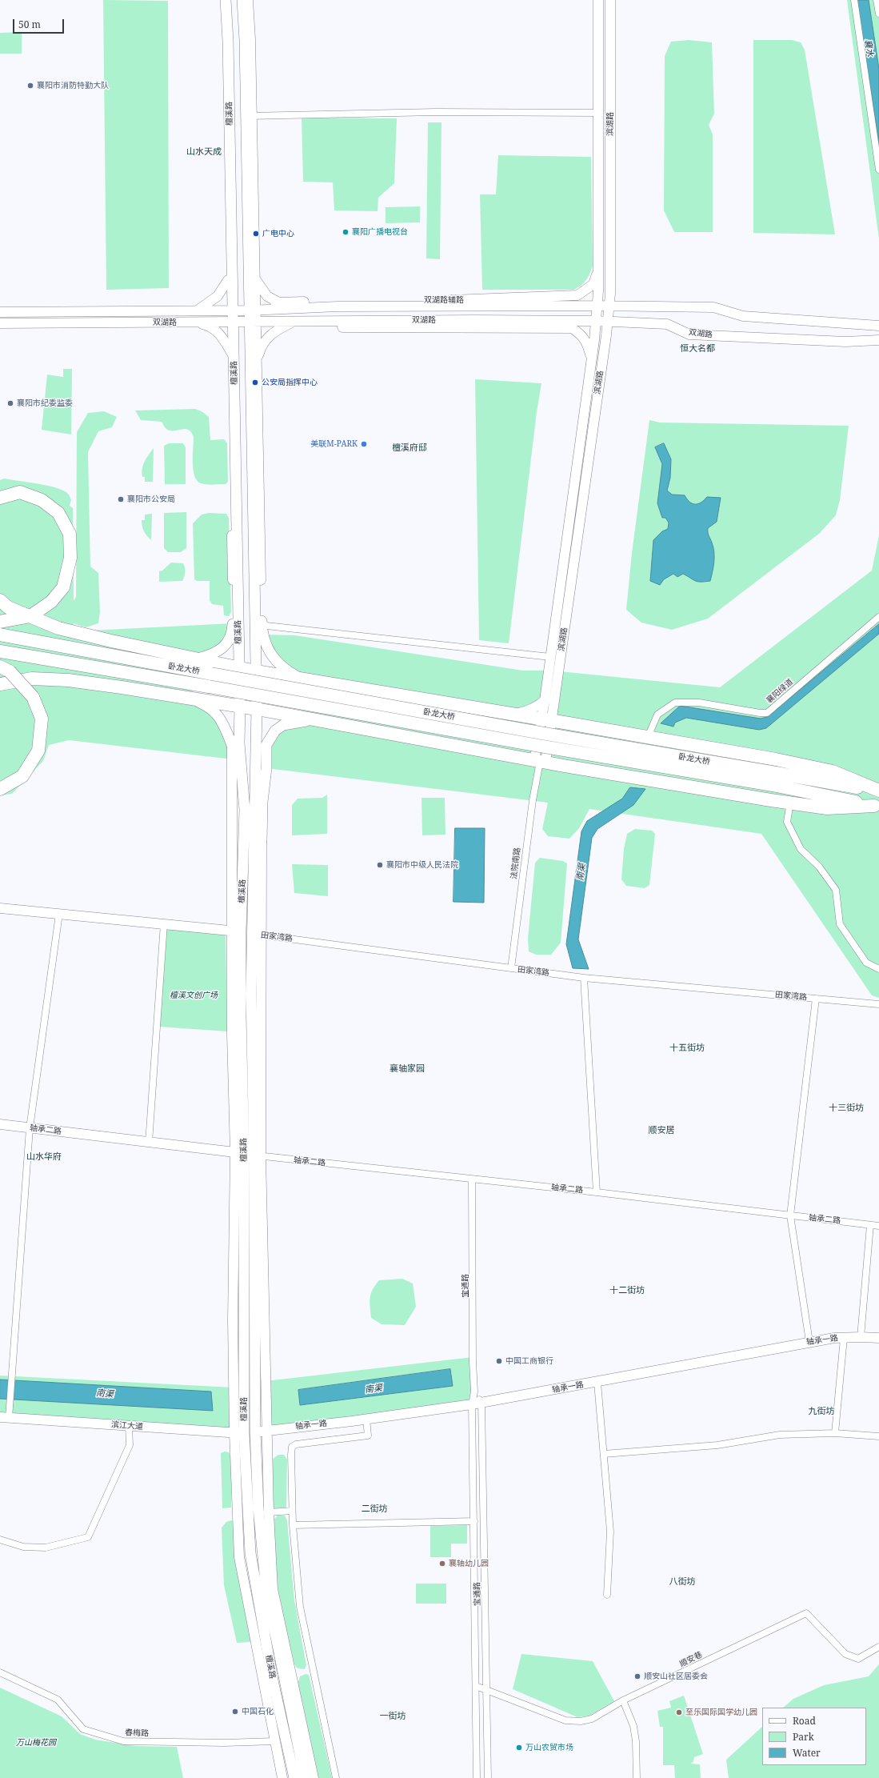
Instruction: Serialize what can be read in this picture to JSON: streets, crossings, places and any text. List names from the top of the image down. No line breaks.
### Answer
{"streets":{"highway":["卧龙大桥"],"main road":["檀溪路"],"street":["滨湖路","双湖路辅路","双湖路","襄阳绿道","法院南路","田家湾路","轴承二路","宝通路","轴承一路","滨江大道","顺安巷","春梅路"]},"crossings":[["檀溪路","双湖路"],["檀溪路","田家湾路"],["檀溪路","轴承二路"],["檀溪路","轴承一路"],["檀溪路","滨江大道"],["滨湖路","双湖路辅路"],["滨湖路","双湖路"],["滨湖路","法院南路"],["法院南路","田家湾路"],["轴承二路","宝通路"],["宝通路","轴承一路"],["宝通路","顺安巷"],["轴承一路","滨江大道"]],"districts":["山水天成","恒大名都","檀溪府邸","十五街坊","襄轴家园","十三街坊","顺安居","山水华府","十二街坊","九街坊","二街坊","八街坊","一街坊"],"water":["襄水","南渠"],"parks":["檀溪文创广场","万山梅花园"],"places":["襄阳市消防特勤大队","襄阳广播电视台","广电中心","公安局指挥中心","襄阳市纪委监委","美联M-PARK","襄阳市公安局","襄阳市中级人民法院","中国工商银行","襄轴幼儿园","顺安山社区居委会","中国石化","至乐国际国学幼儿园","万山农贸市场"],"legend":["Road","Park","Water"],"scale_bar":"50 m"}
